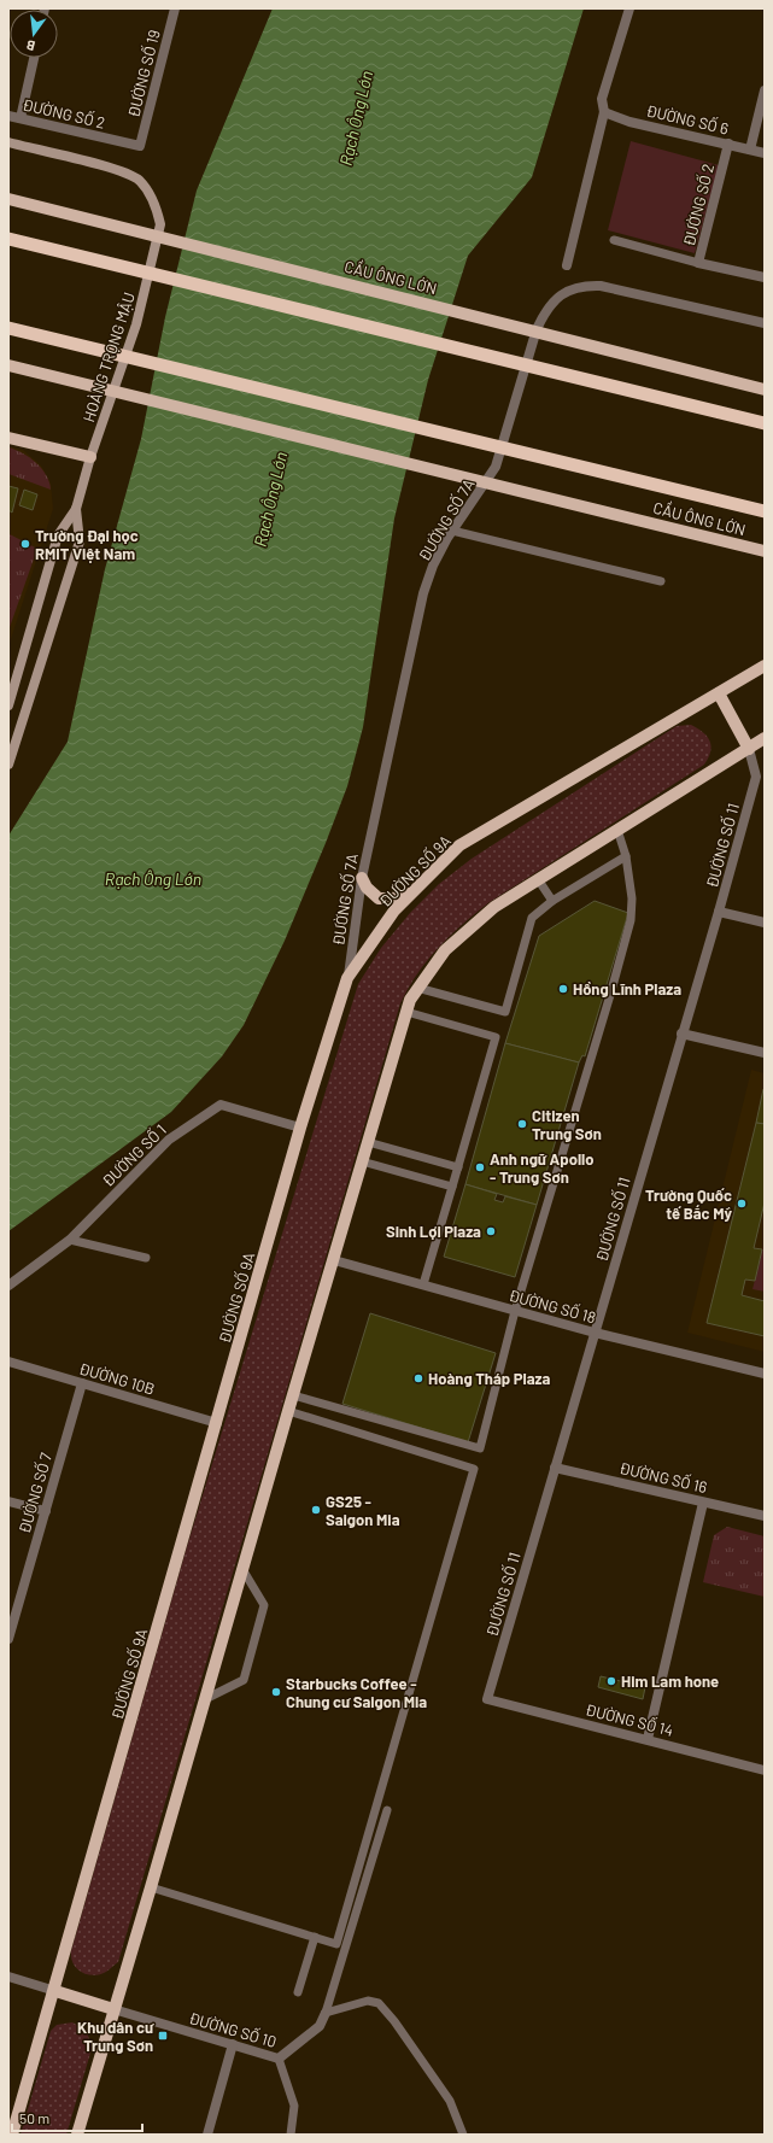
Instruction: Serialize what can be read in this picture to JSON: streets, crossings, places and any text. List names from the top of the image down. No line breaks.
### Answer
{"streets":{"highway":["CẦU ÔNG LỚN"],"main road":["HOÀNG TRỌNG MẬU","ĐƯỜNG SỐ 9A"],"street":["ĐƯỜNG SỐ 19","ĐƯỜNG SỐ 2","ĐƯỜNG SỐ 6","ĐƯỜNG SỐ 7A","ĐƯỜNG SỐ 11","ĐƯỜNG SỐ 1","ĐƯỜNG SỐ 18","ĐƯỜNG 10B","ĐƯỜNG SỐ 16","ĐƯỜNG SỐ 7","ĐƯỜNG SỐ 14","ĐƯỜNG SỐ 10"]},"crossings":[["ĐƯỜNG SỐ 19","ĐƯỜNG SỐ 2"],["ĐƯỜNG SỐ 2","ĐƯỜNG SỐ 6"],["ĐƯỜNG SỐ 7A","ĐƯỜNG SỐ 9A"],["ĐƯỜNG SỐ 11","ĐƯỜNG SỐ 18"],["ĐƯỜNG SỐ 11","ĐƯỜNG SỐ 16"],["ĐƯỜNG SỐ 11","ĐƯỜNG SỐ 14"],["ĐƯỜNG SỐ 9A","ĐƯỜNG SỐ 1"],["ĐƯỜNG SỐ 9A","ĐƯỜNG 10B"],["ĐƯỜNG 10B","ĐƯỜNG SỐ 7"]],"water":["Rạch Ông Lớn"],"places":{"other":["Trường Đại học RMIT Việt Nam","Hồng Lĩnh Plaza","Citizen Trung Sơn","Anh ngữ Apollo - Trung Sơn","Trường Quốc tế Bắc Mỹ","Sinh Lợi Plaza","Hoàng Tháp Plaza","GS25 - Saigon Mia","Him Lam hone","Starbucks Coffee - Chung cư Saigon Mia"],"transit":["Khu dân cư Trung Sơn"]},"scale_bar":"50 m","north":"bottom"}
